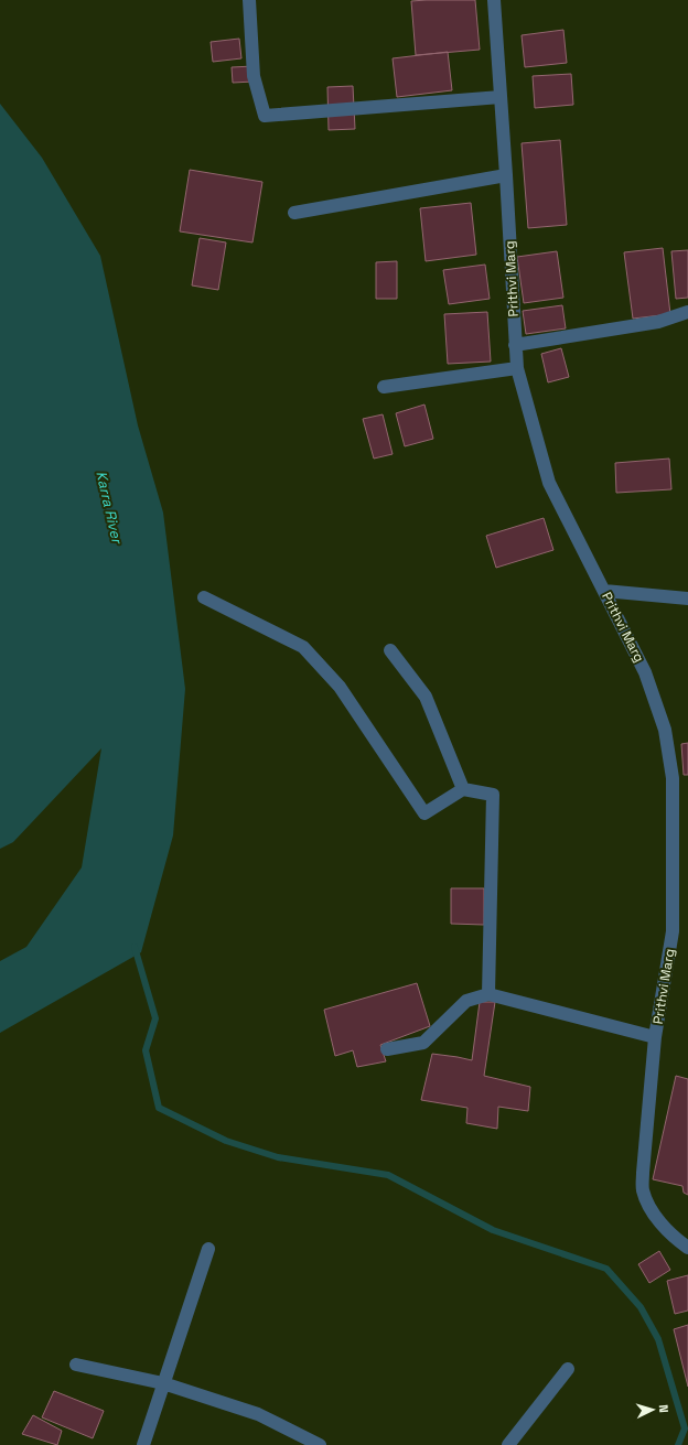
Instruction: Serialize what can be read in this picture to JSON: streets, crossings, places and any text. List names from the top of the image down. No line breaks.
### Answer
{"streets":{"street":["Prithvi Marg"]},"water":["Karra River"],"north":"right"}
